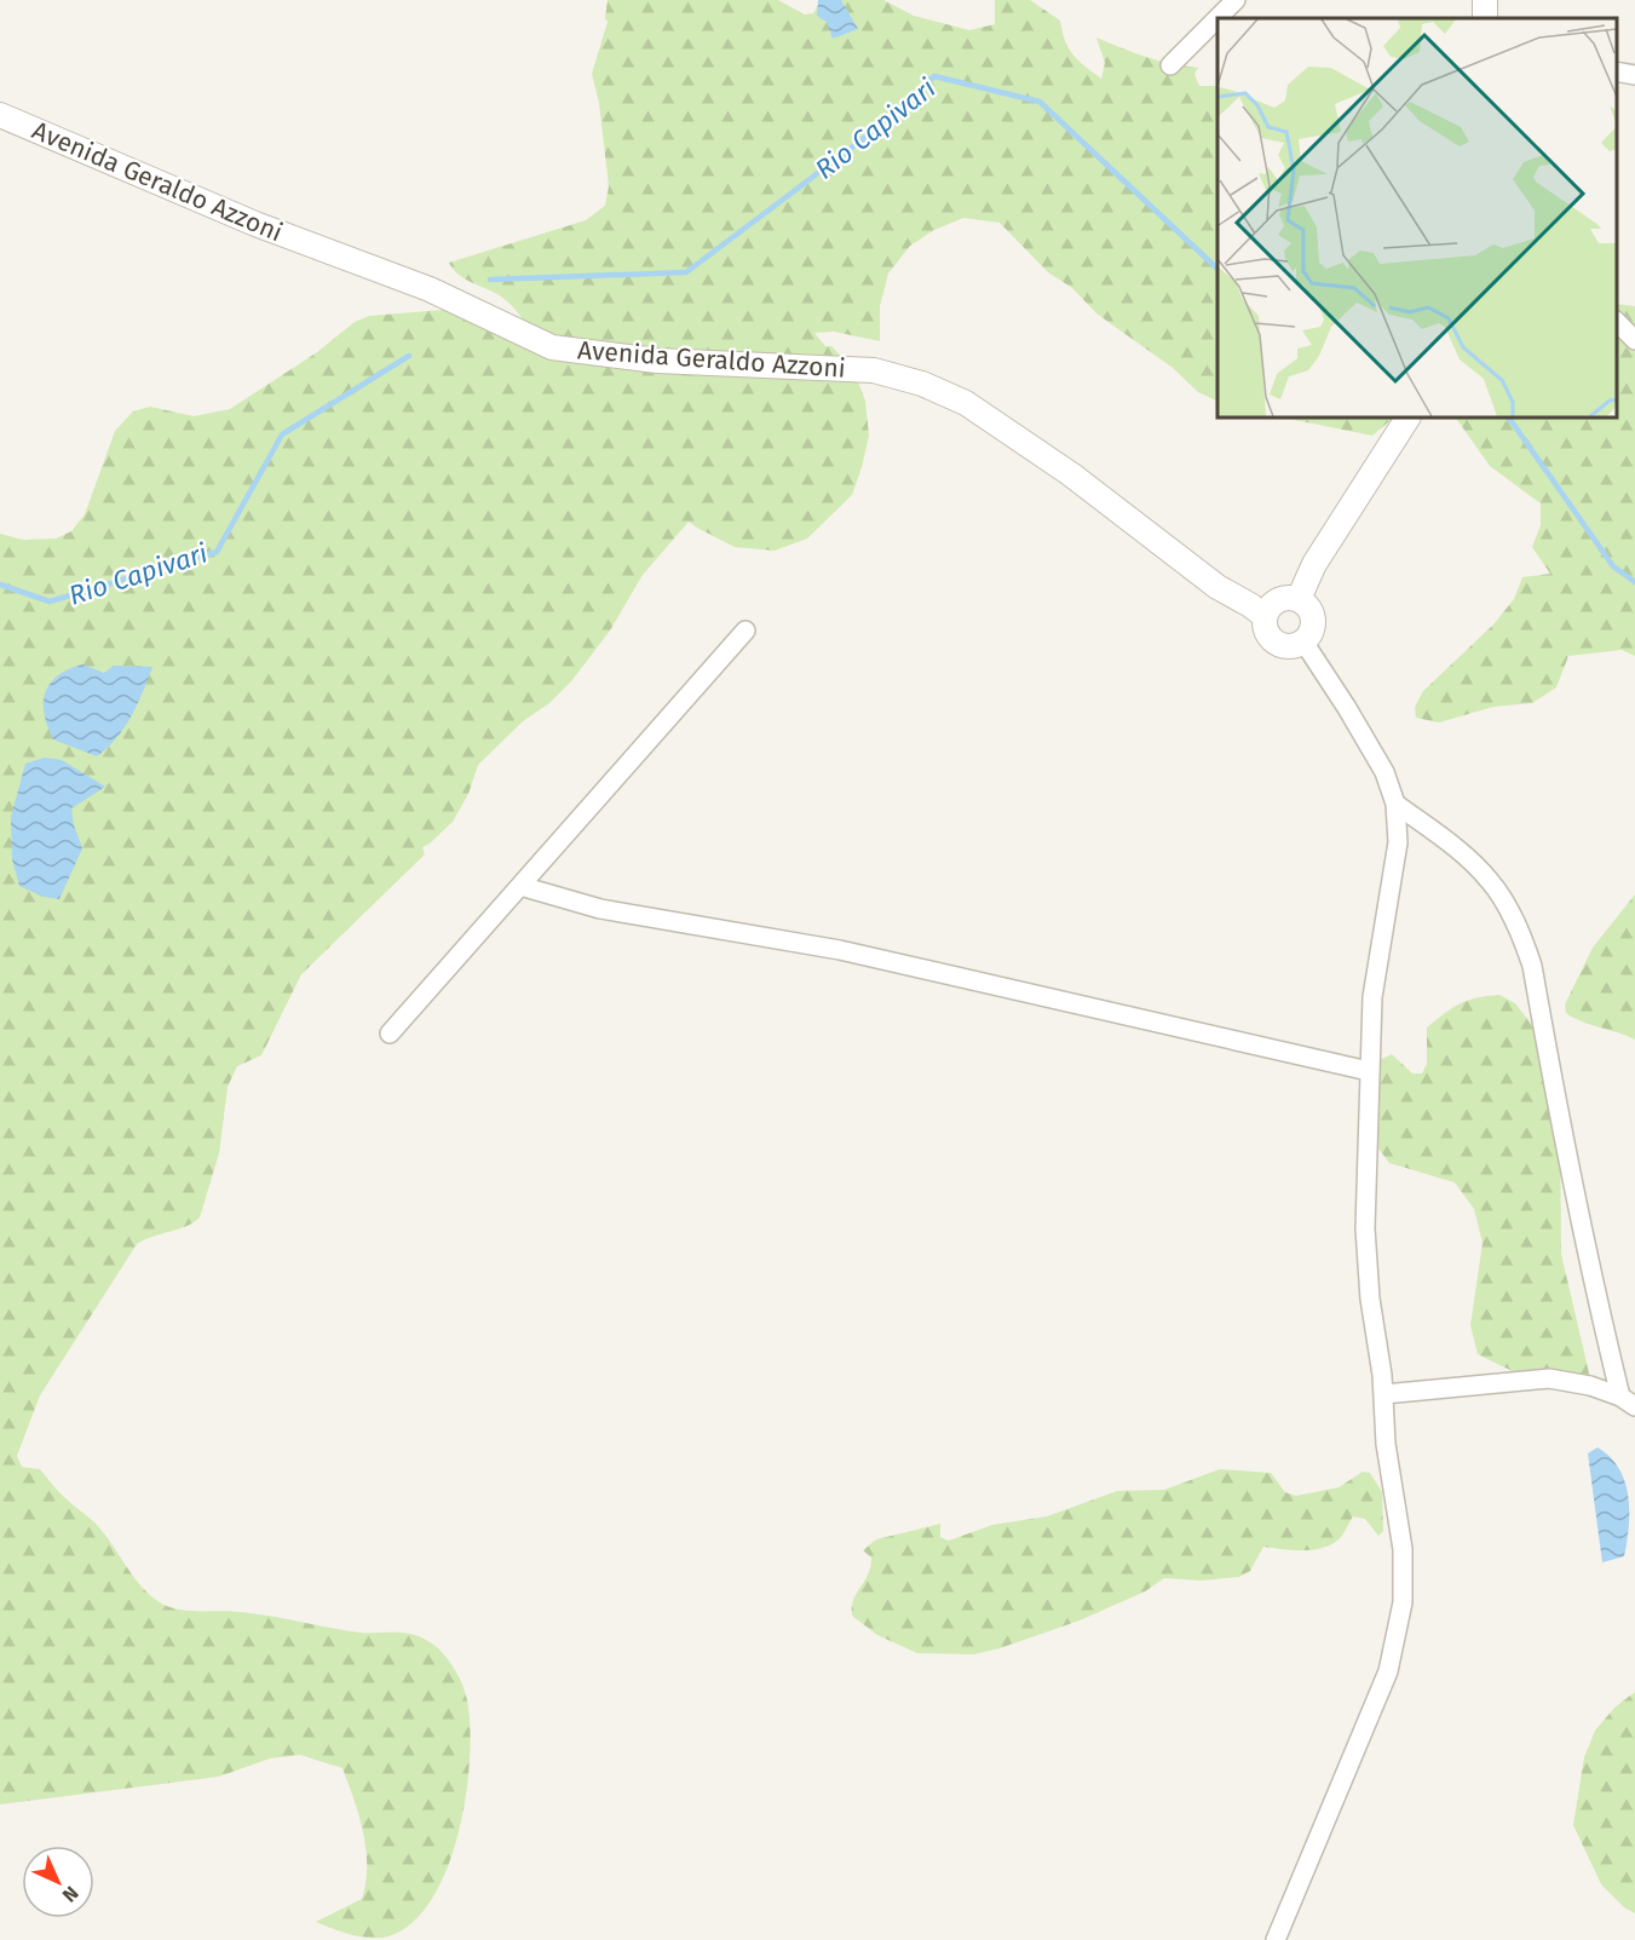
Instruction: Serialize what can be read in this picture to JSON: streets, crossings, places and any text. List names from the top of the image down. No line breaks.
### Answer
{"streets":{"street":["Avenida Geraldo Azzoni"]},"water":["Rio Capivari"],"north":"bottom right"}
